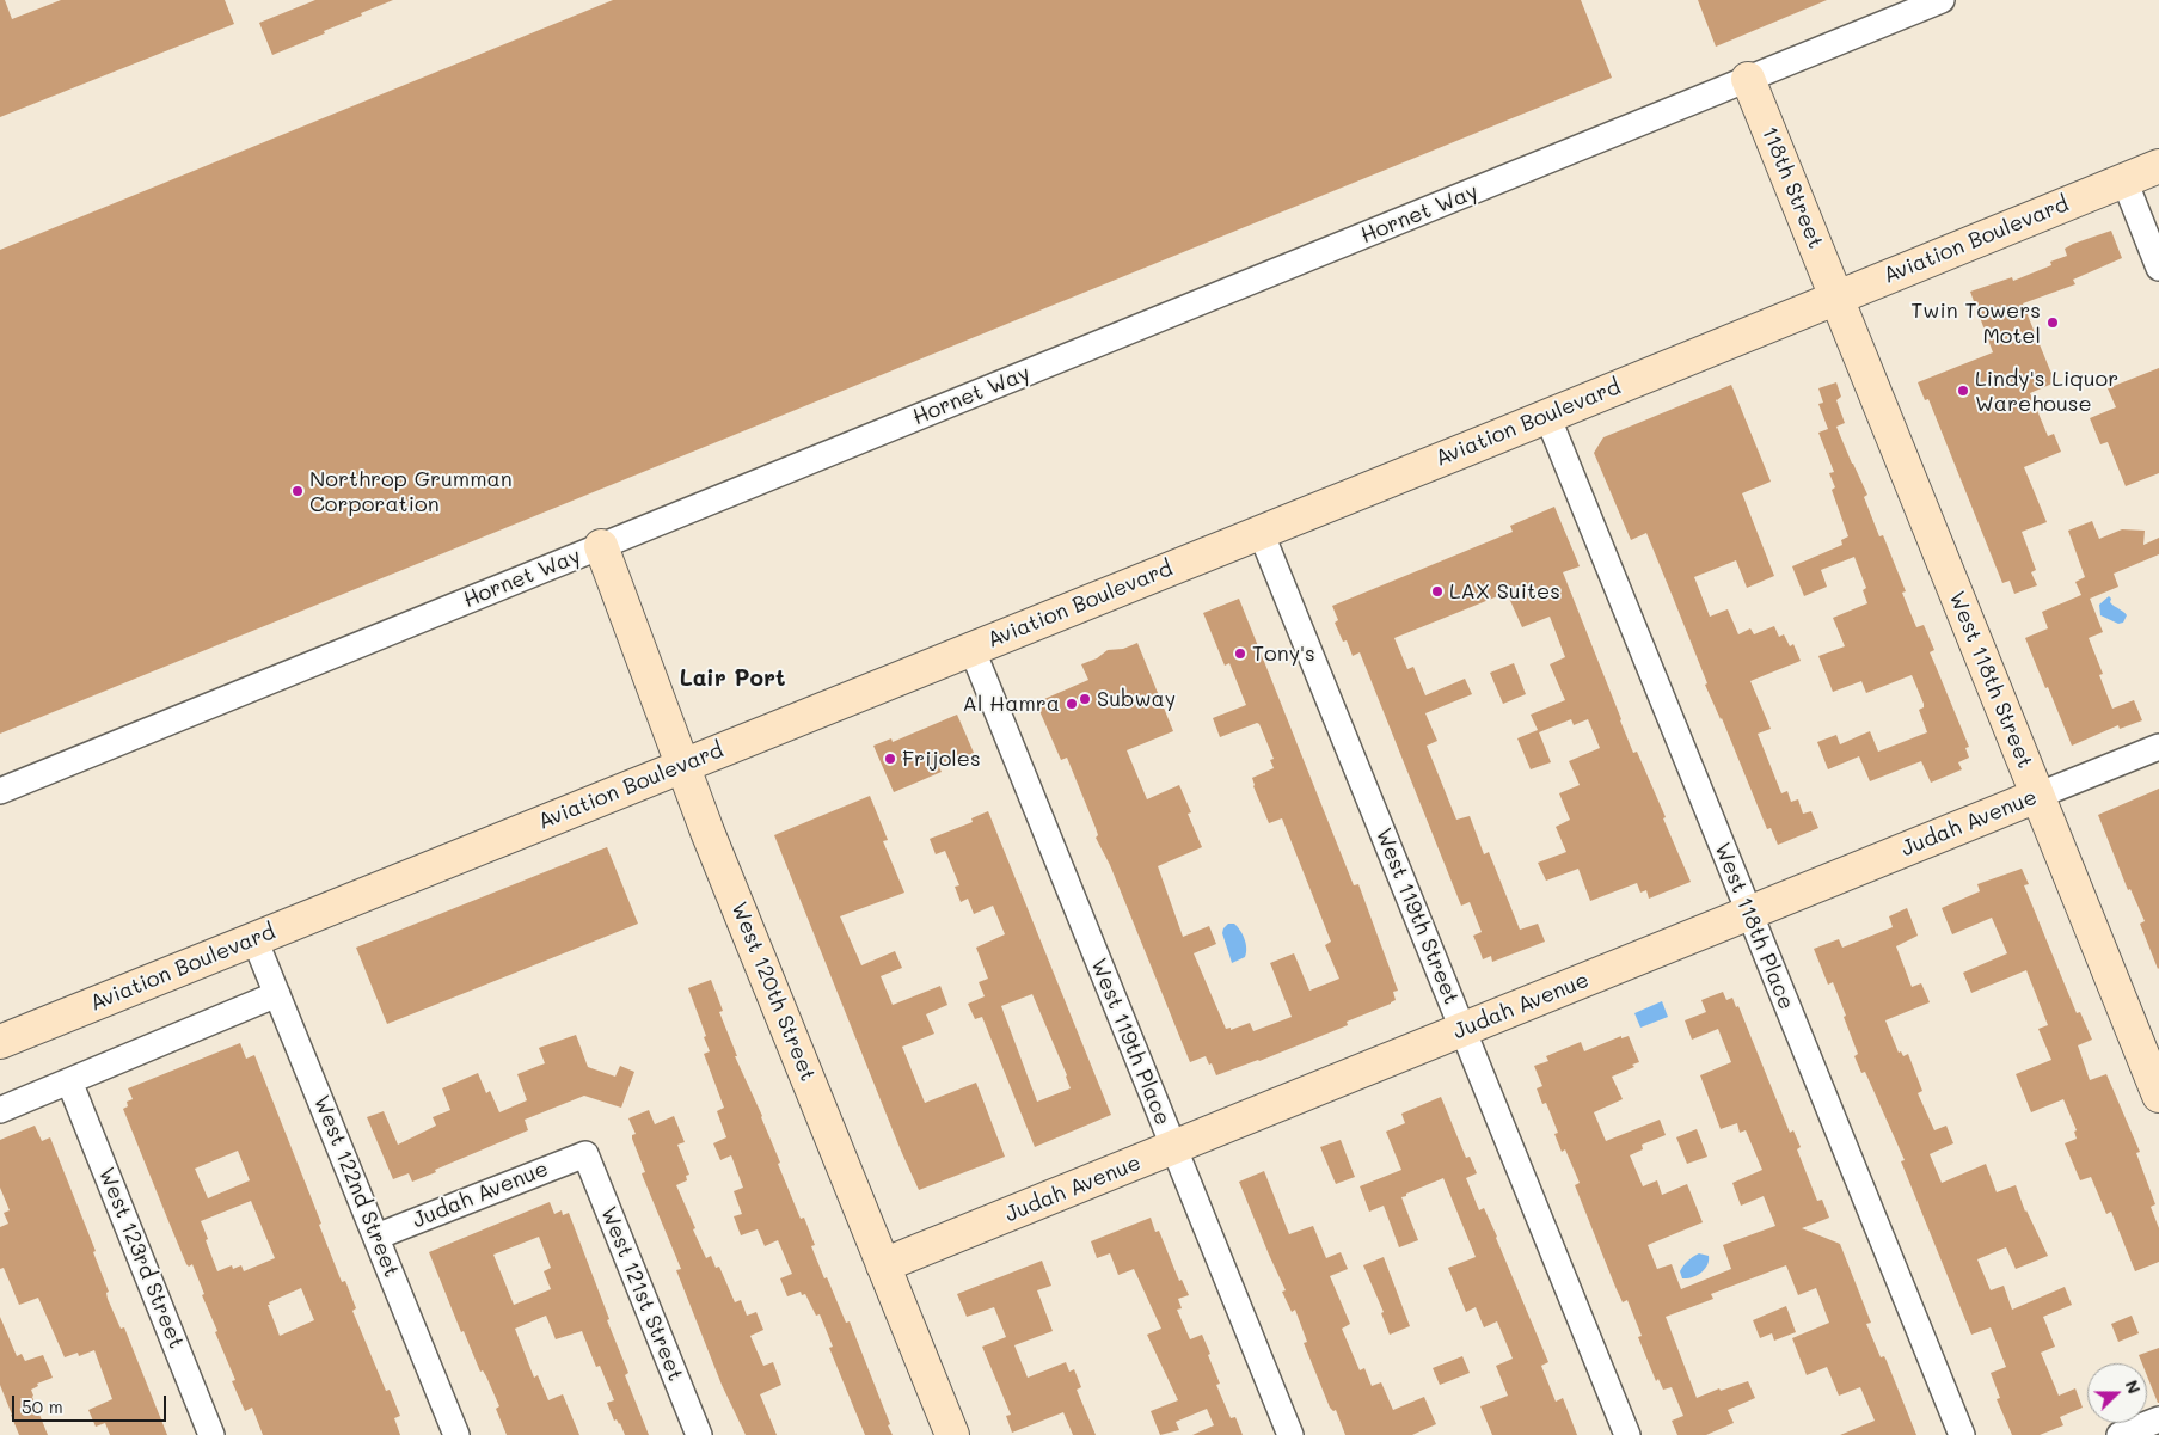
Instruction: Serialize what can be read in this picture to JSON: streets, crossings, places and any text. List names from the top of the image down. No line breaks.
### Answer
{"streets":{"main road":["118th Street","Aviation Boulevard","West 118th Street","Judah Avenue","West 120th Street"],"street":["Hornet Way","West 119th Street","West 118th Place","West 119th Place","West 122nd Street","West 123rd Street","West 121st Street"]},"crossings":[["118th Street","Hornet Way"],["118th Street","Aviation Boulevard"],["118th Street","West 118th Street"],["Hornet Way","West 120th Street"],["Aviation Boulevard","West 118th Street"],["Aviation Boulevard","West 119th Street"],["Aviation Boulevard","West 118th Place"],["Aviation Boulevard","West 120th Street"],["Aviation Boulevard","West 119th Place"],["Aviation Boulevard","West 122nd Street"],["West 118th Street","Judah Avenue"],["Judah Avenue","West 119th Street"],["Judah Avenue","West 118th Place"],["Judah Avenue","West 120th Street"],["Judah Avenue","West 119th Place"],["Judah Avenue","West 122nd Street"],["Judah Avenue","West 121st Street"]],"districts":["Lair Port"],"places":["Twin Towers Motel","Lindy's Liquor Warehouse","Northrop Grumman Corporation","LAX Suites","Tony's","Subway","Al Hamra","Frijoles"],"scale_bar":"50 m","north":"right"}
